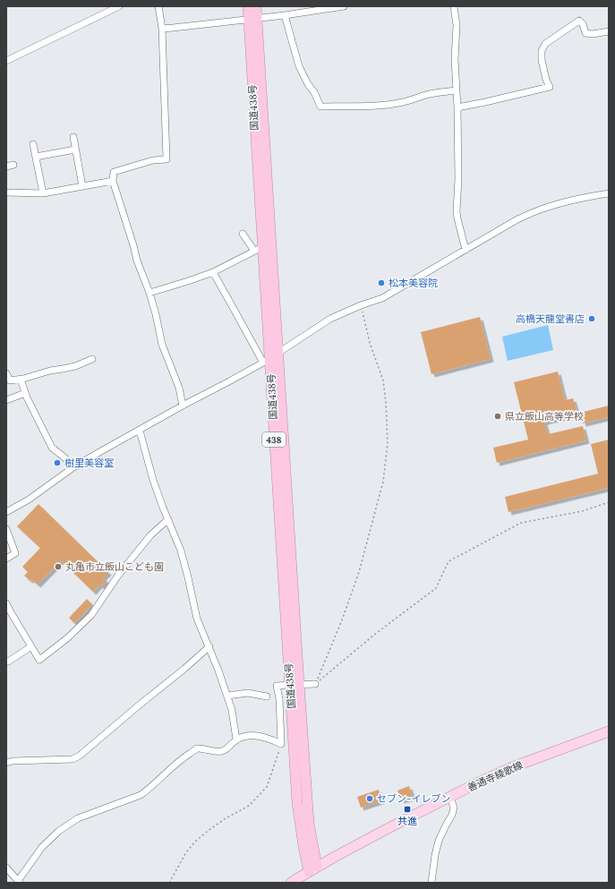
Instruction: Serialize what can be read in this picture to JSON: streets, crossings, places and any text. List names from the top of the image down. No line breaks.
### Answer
{"streets":{"highway":["国道438号","438"],"main road":["善通寺綾歌線"]},"crossings":[["国道438号","善通寺綾歌線"]],"places":{"other":["松本美容院","高橋天龍堂書店","県立飯山高等学校","樹里美容室","丸亀市立飯山こども園","セブン-イレブン"],"transit":["共進"]}}
